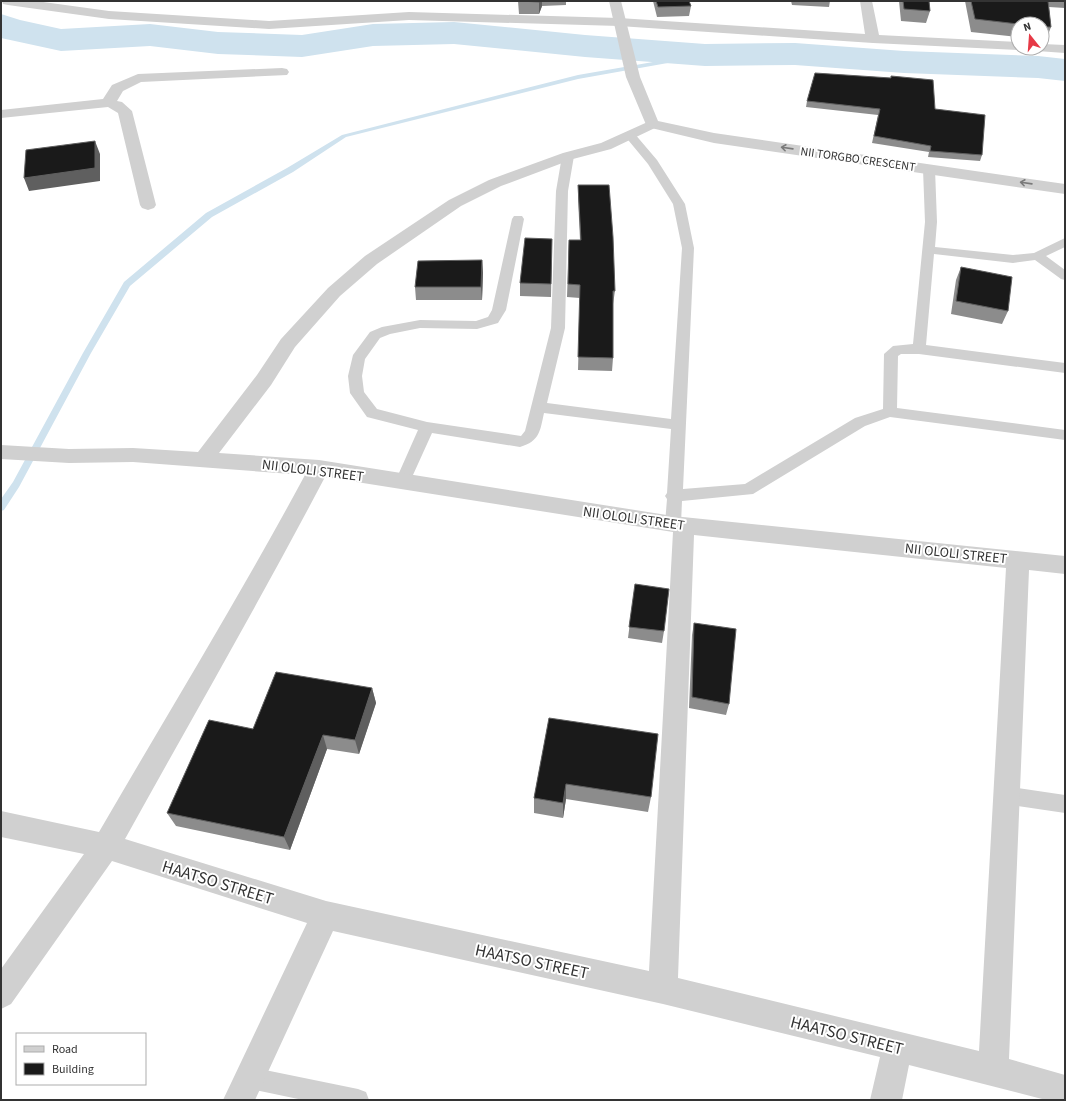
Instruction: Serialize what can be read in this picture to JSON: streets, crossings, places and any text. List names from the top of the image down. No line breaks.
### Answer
{"streets":{"street":["NII TORGBO CRESCENT","NII OLOLI STREET","HAATSO STREET"]},"legend":["Road","Building"],"north":"top"}
